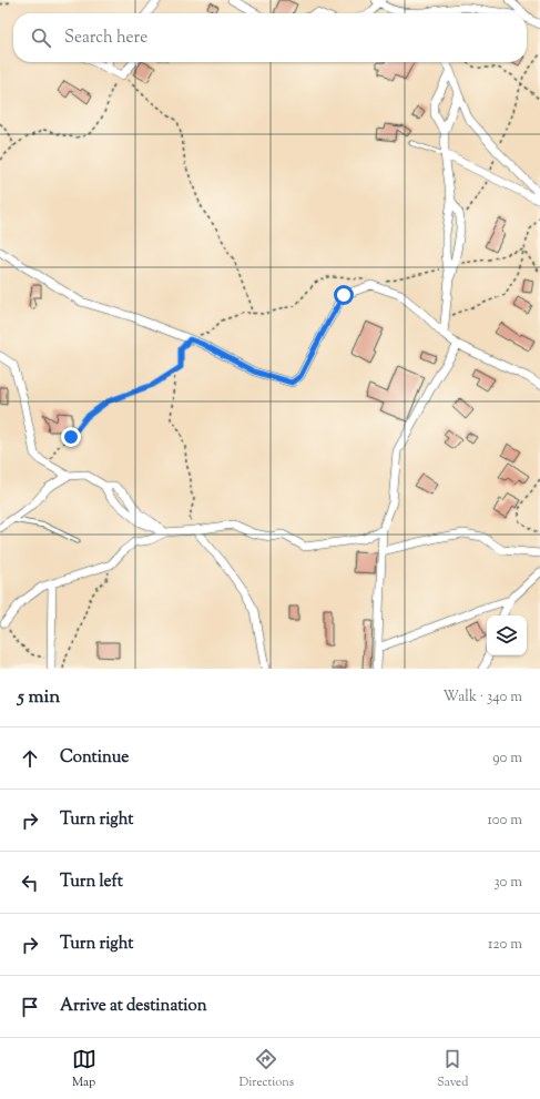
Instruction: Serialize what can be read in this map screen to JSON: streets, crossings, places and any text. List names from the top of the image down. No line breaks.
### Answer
{"page":{"search":"Search here","heading":["5 min","Walk · 340 m"],"list":[["Continue","90 m"],["Turn right","100 m"],["Turn left","30 m"],["Turn right","120 m"],"Arrive at destination"],"nav":["Map","Directions","Saved"]}}
